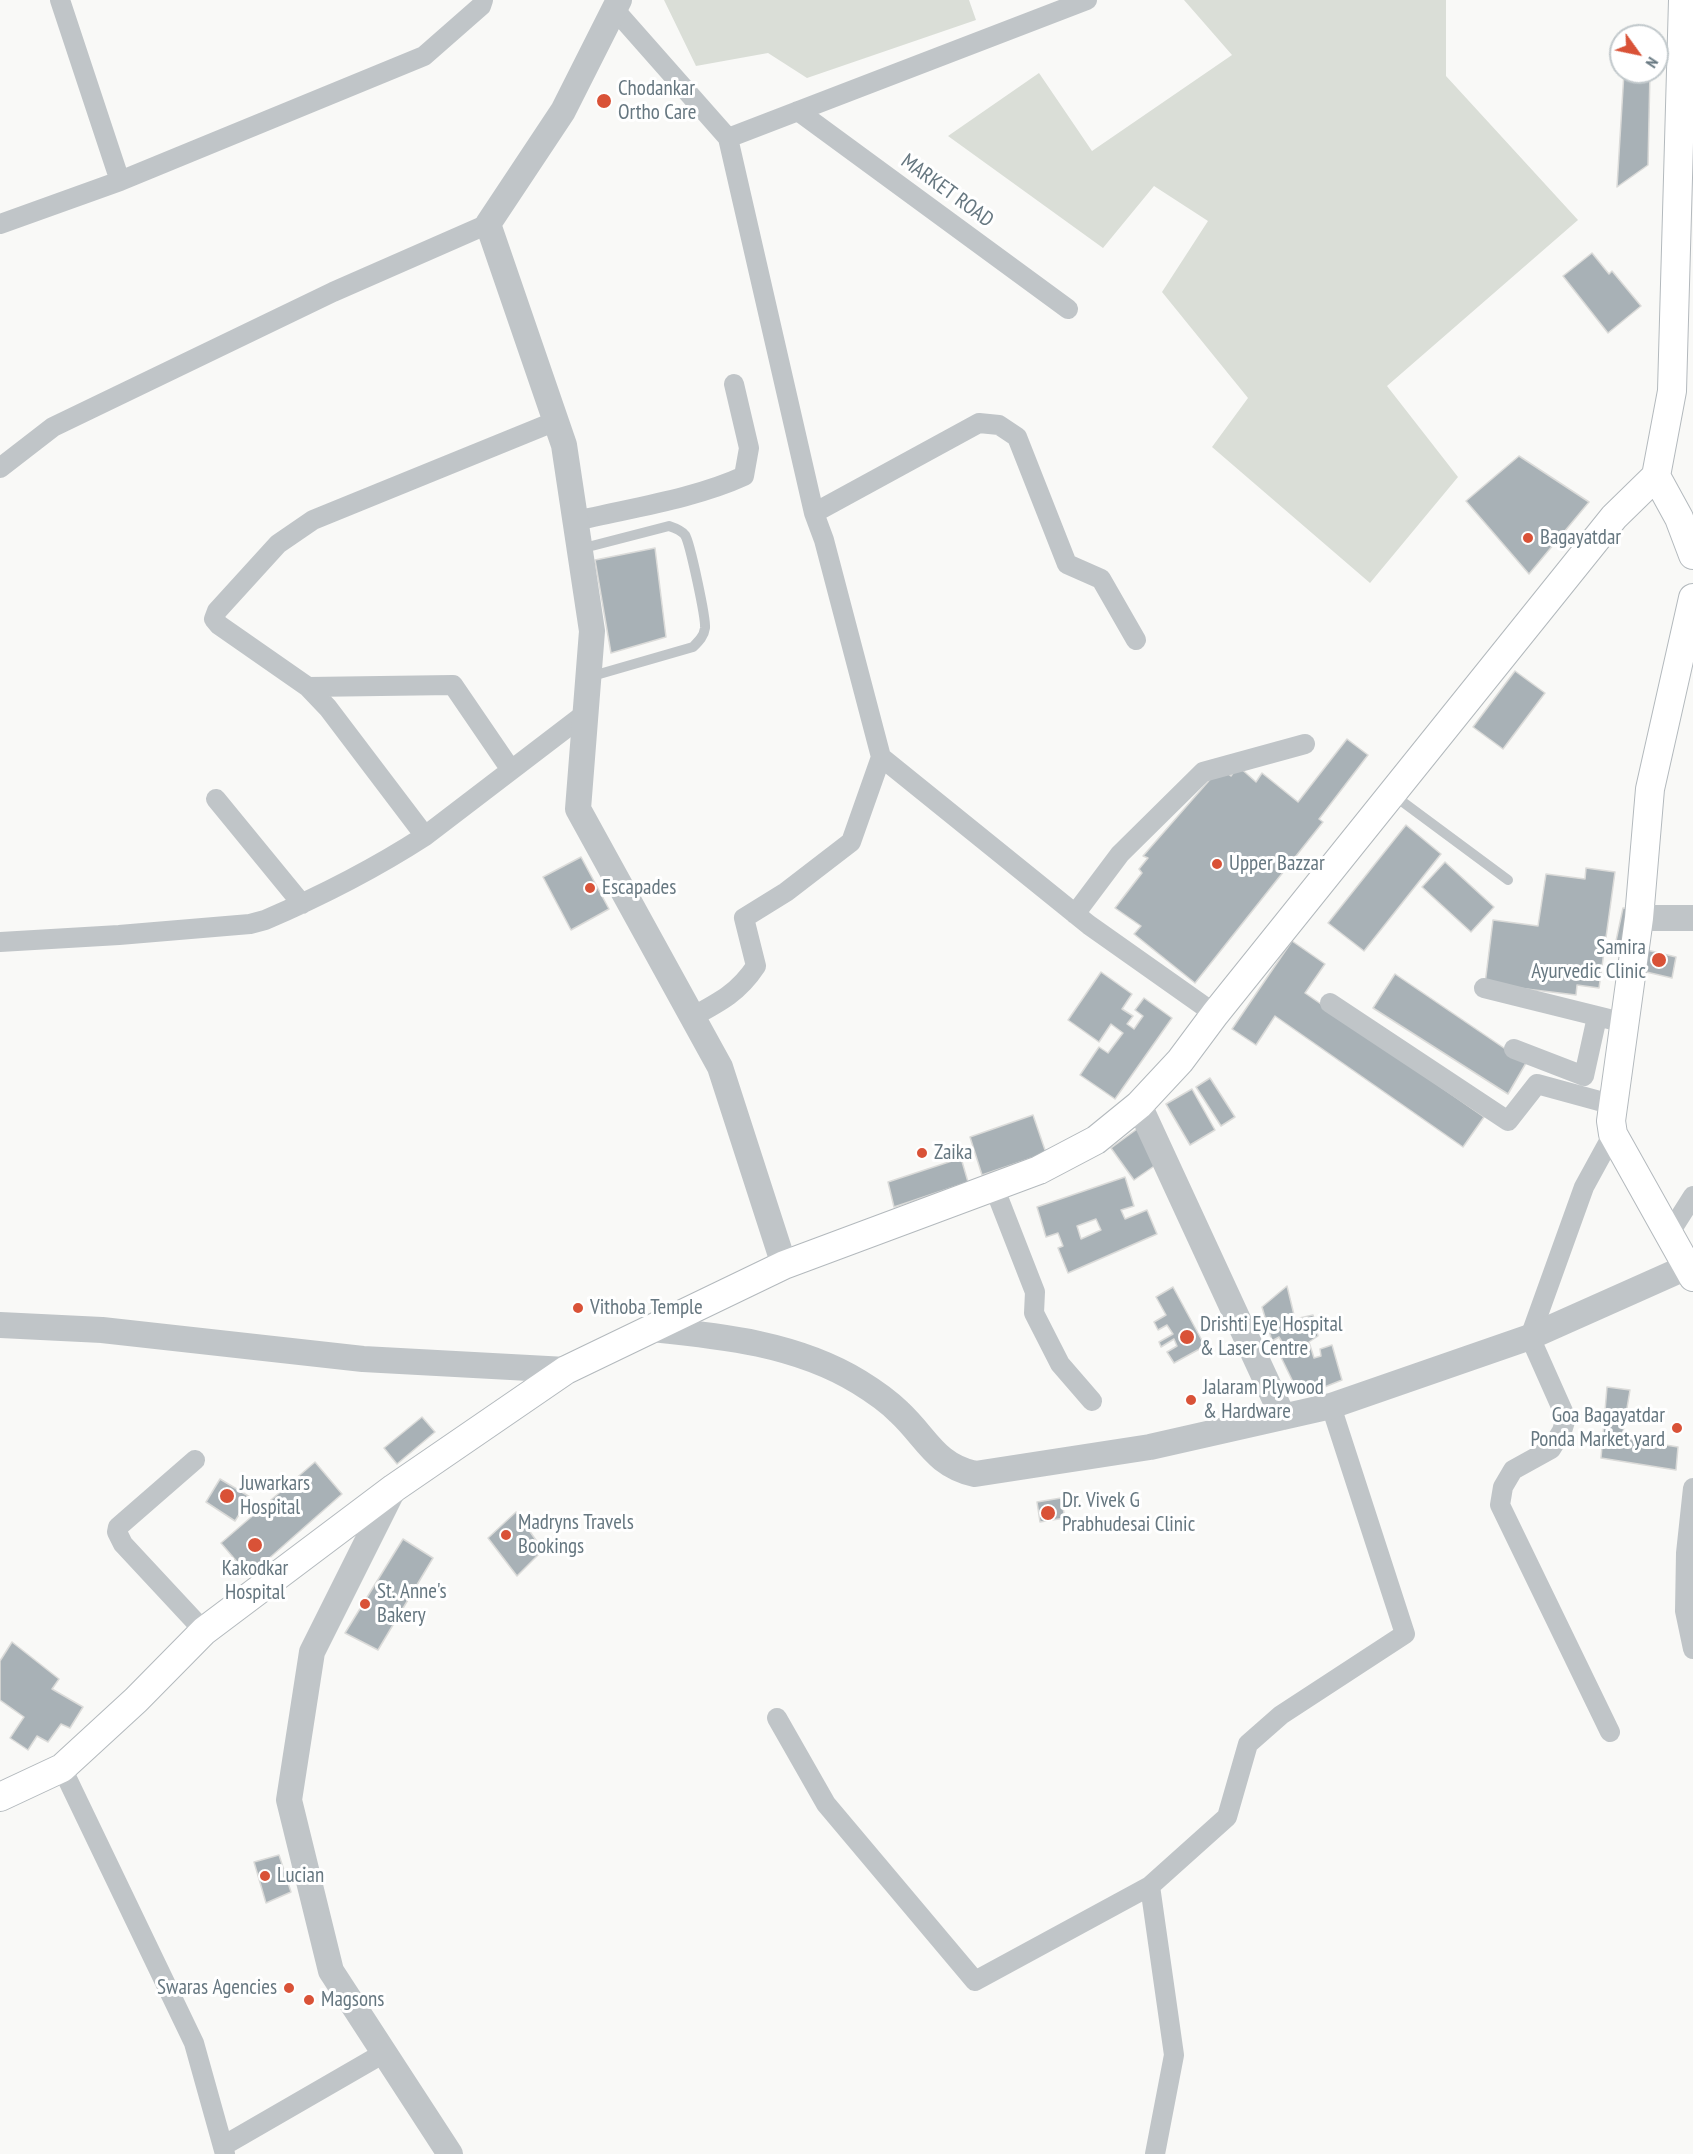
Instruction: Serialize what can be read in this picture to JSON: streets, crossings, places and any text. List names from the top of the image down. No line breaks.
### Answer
{"streets":{"street":["MARKET ROAD"]},"places":["Chodankar Ortho Care","Bagayatdar","Upper Bazzar","Escapades","Samira Ayurvedic Clinic","Zaika","Vithoba Temple","Drishti Eye Hospital & Laser Centre","Jalaram Plywood & Hardware","Goa Bagayatdar Ponda Market yard","Juwarkars Hospital","Dr. Vivek G Prabhudesai Clinic","Madryns Travels Bookings","Kakodkar Hospital","St. Anne's Bakery","Lucian","Swaras Agencies","Magsons"],"north":"bottom right"}
